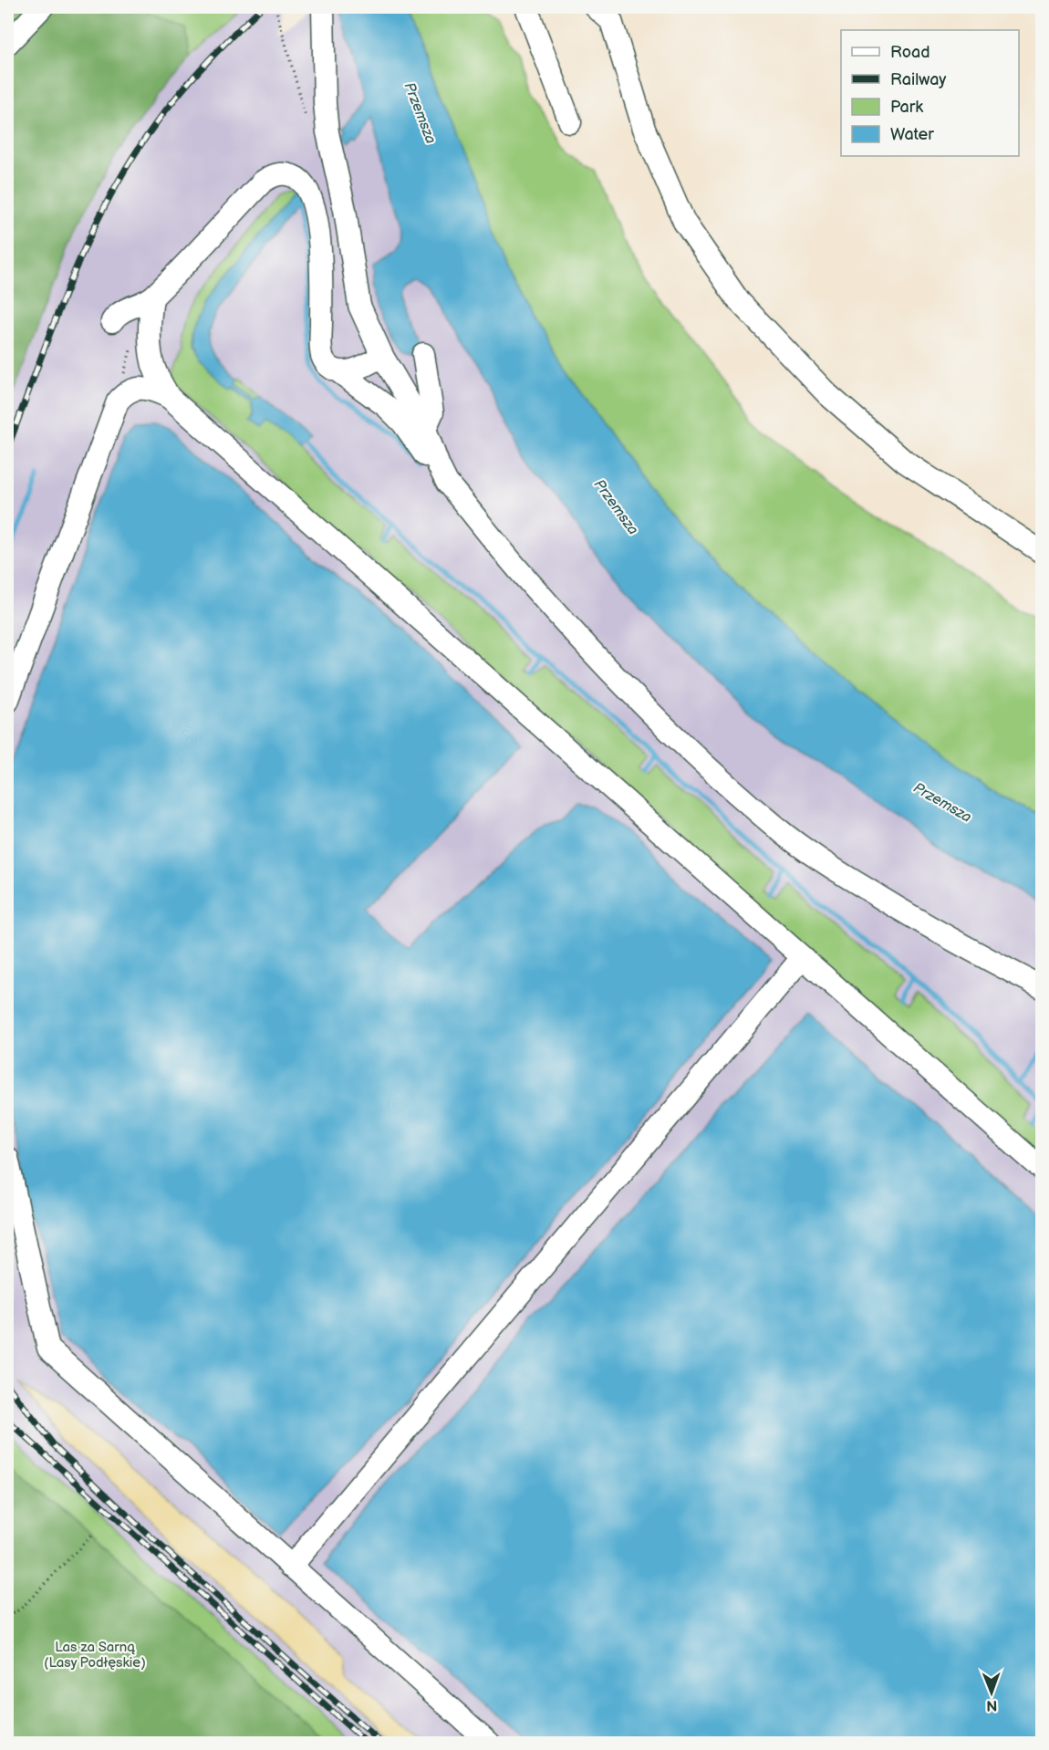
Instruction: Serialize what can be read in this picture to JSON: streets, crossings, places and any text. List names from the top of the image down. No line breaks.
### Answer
{"water":["Przemsza"],"parks":["Las za Sarną (Lasy Podłęskie)"],"legend":["Road","Railway","Park","Water"],"north":"bottom"}
